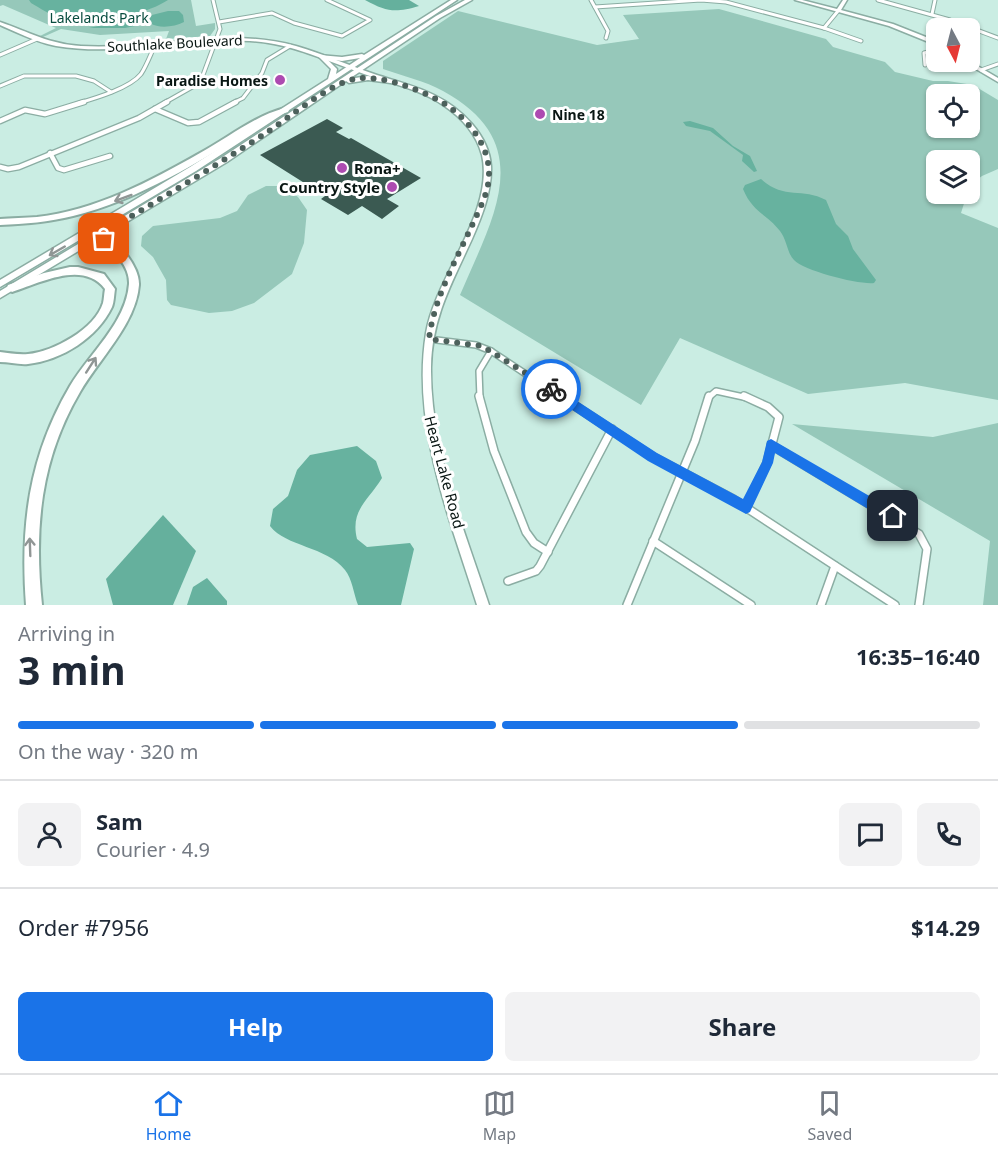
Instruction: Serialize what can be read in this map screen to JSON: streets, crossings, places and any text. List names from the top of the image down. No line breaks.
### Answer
{"streets":{"street":["Southlake Boulevard","Heart Lake Road"]},"crossings":[["Southlake Boulevard","Heart Lake Road"]],"parks":["Lakelands Park"],"places":["Paradise Homes","Nine 18","Rona+","Country Style"],"north":"bottom","page":{"heading":["3 min","Arriving in","16:35–16:40"],"panel":["Sam","Courier · 4.9","Order #7956","$14.29"],"bar":"On the way · 320 m","buttons":["Help","Share"],"tabs":["Home","Map","Saved"]}}
